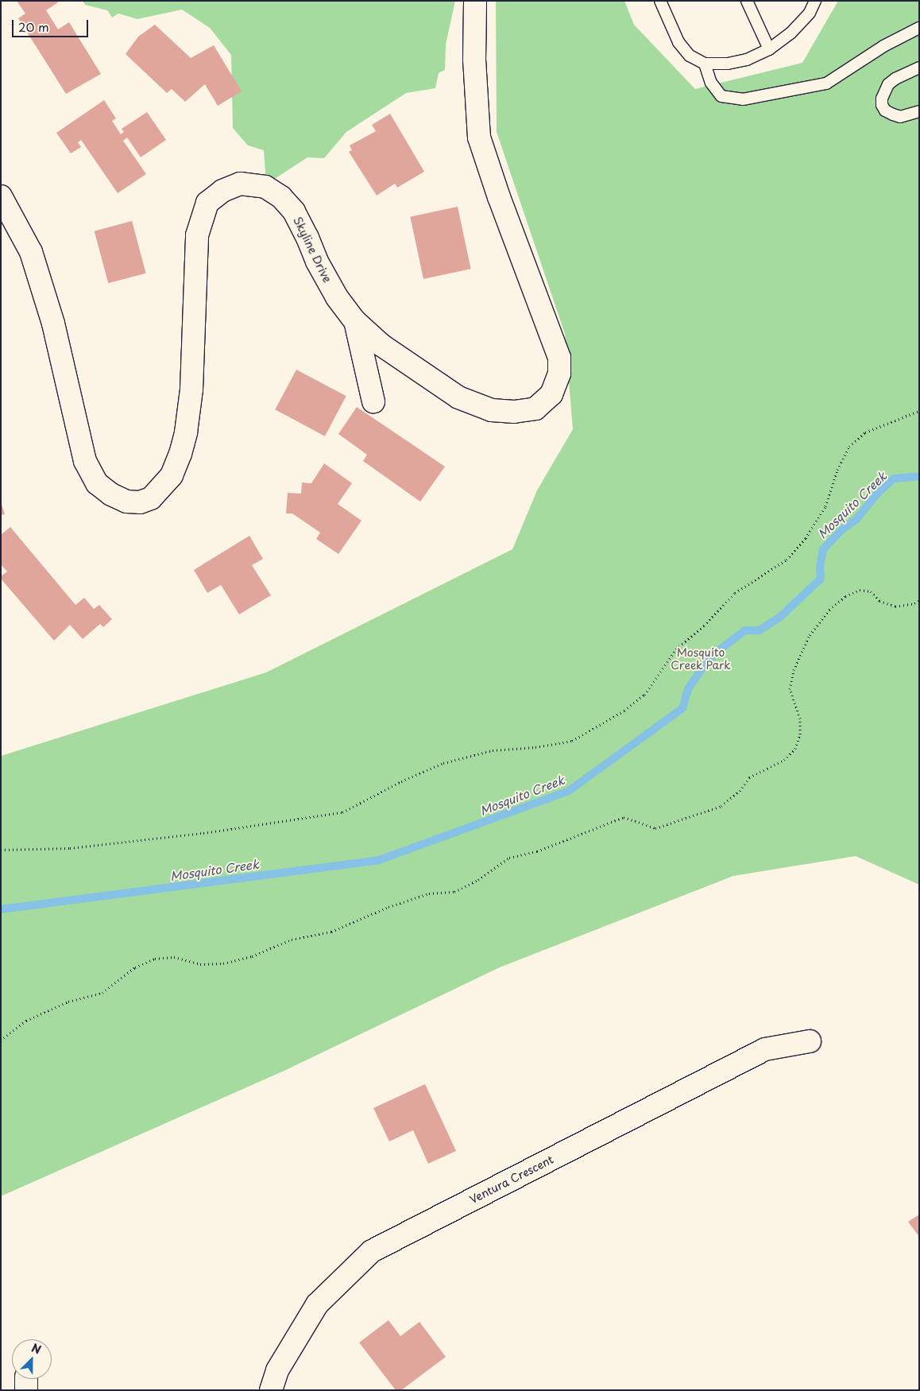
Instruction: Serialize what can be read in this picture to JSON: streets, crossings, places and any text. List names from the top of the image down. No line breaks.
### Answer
{"streets":{"street":["Skyline Drive","Ventura Crescent"]},"water":["Mosquito Creek"],"parks":["Mosquito Creek Park"],"scale_bar":"20 m","north":"top right"}
